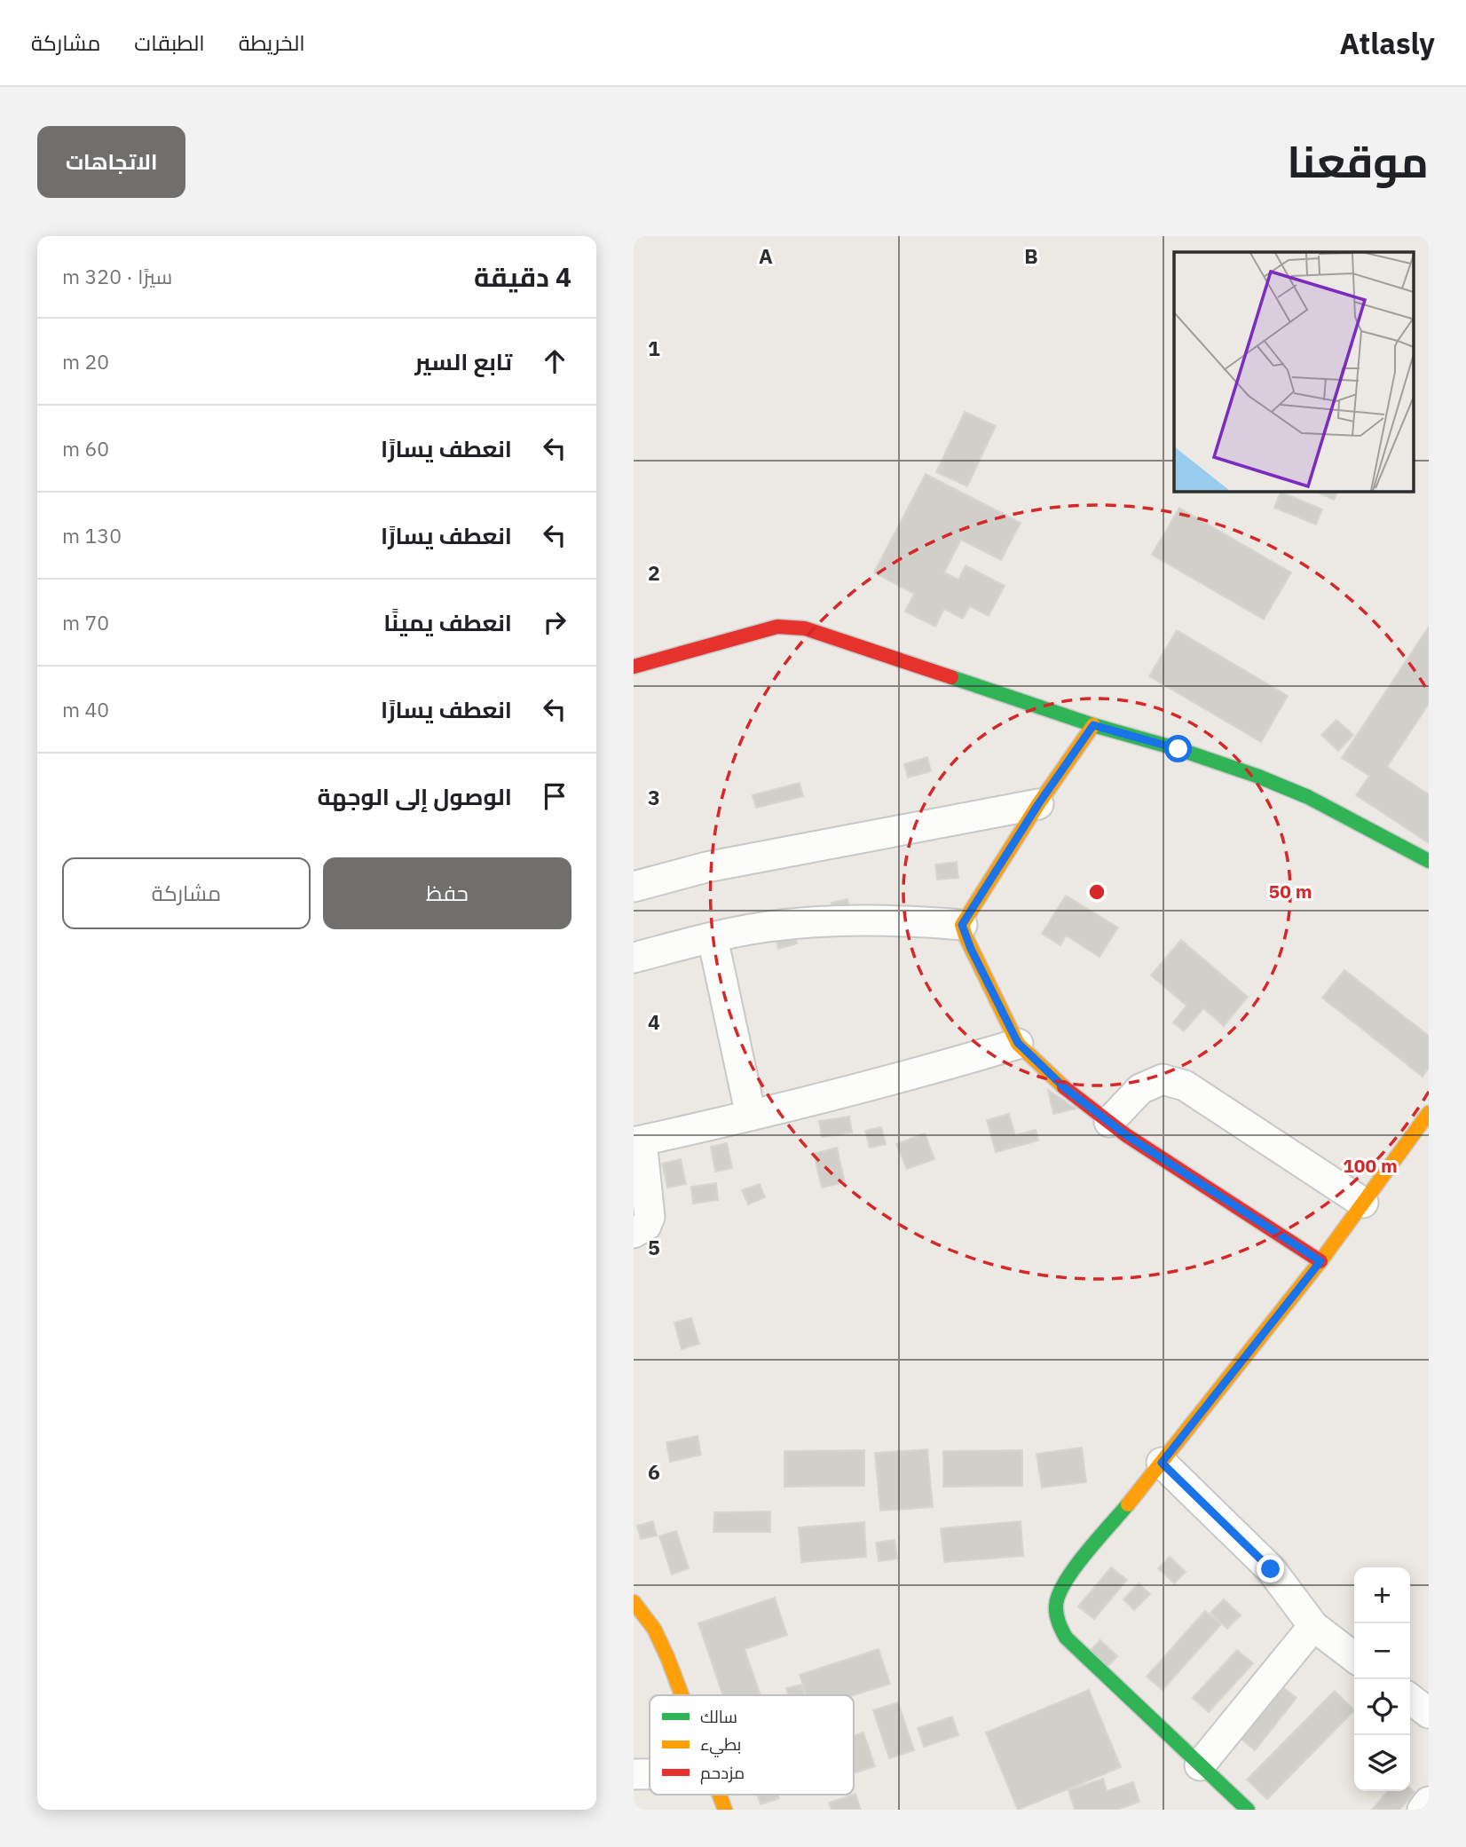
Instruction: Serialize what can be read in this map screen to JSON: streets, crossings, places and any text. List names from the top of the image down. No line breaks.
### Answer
{"legend":["سالك","بطيء","مزدحم"],"page":{"header":"Atlasly","nav":["الخريطة","الطبقات","مشاركة"],"title":"موقعنا","buttons":["الاتجاهات",["حفظ","مشاركة"]],"heading":["4 دقيقة","سيرًا · 320 m"],"list":[["تابع السير","20 m"],["انعطف يسارًا","60 m"],["انعطف يسارًا","130 m"],["انعطف يمينًا","70 m"],["انعطف يسارًا","40 m"],"الوصول إلى الوجهة"],"map_buttons":["+","−"]},"grid":{"columns":["A","B"],"rows":["1","2","3","4","5","6"]},"rings":["50 m","100 m"]}
